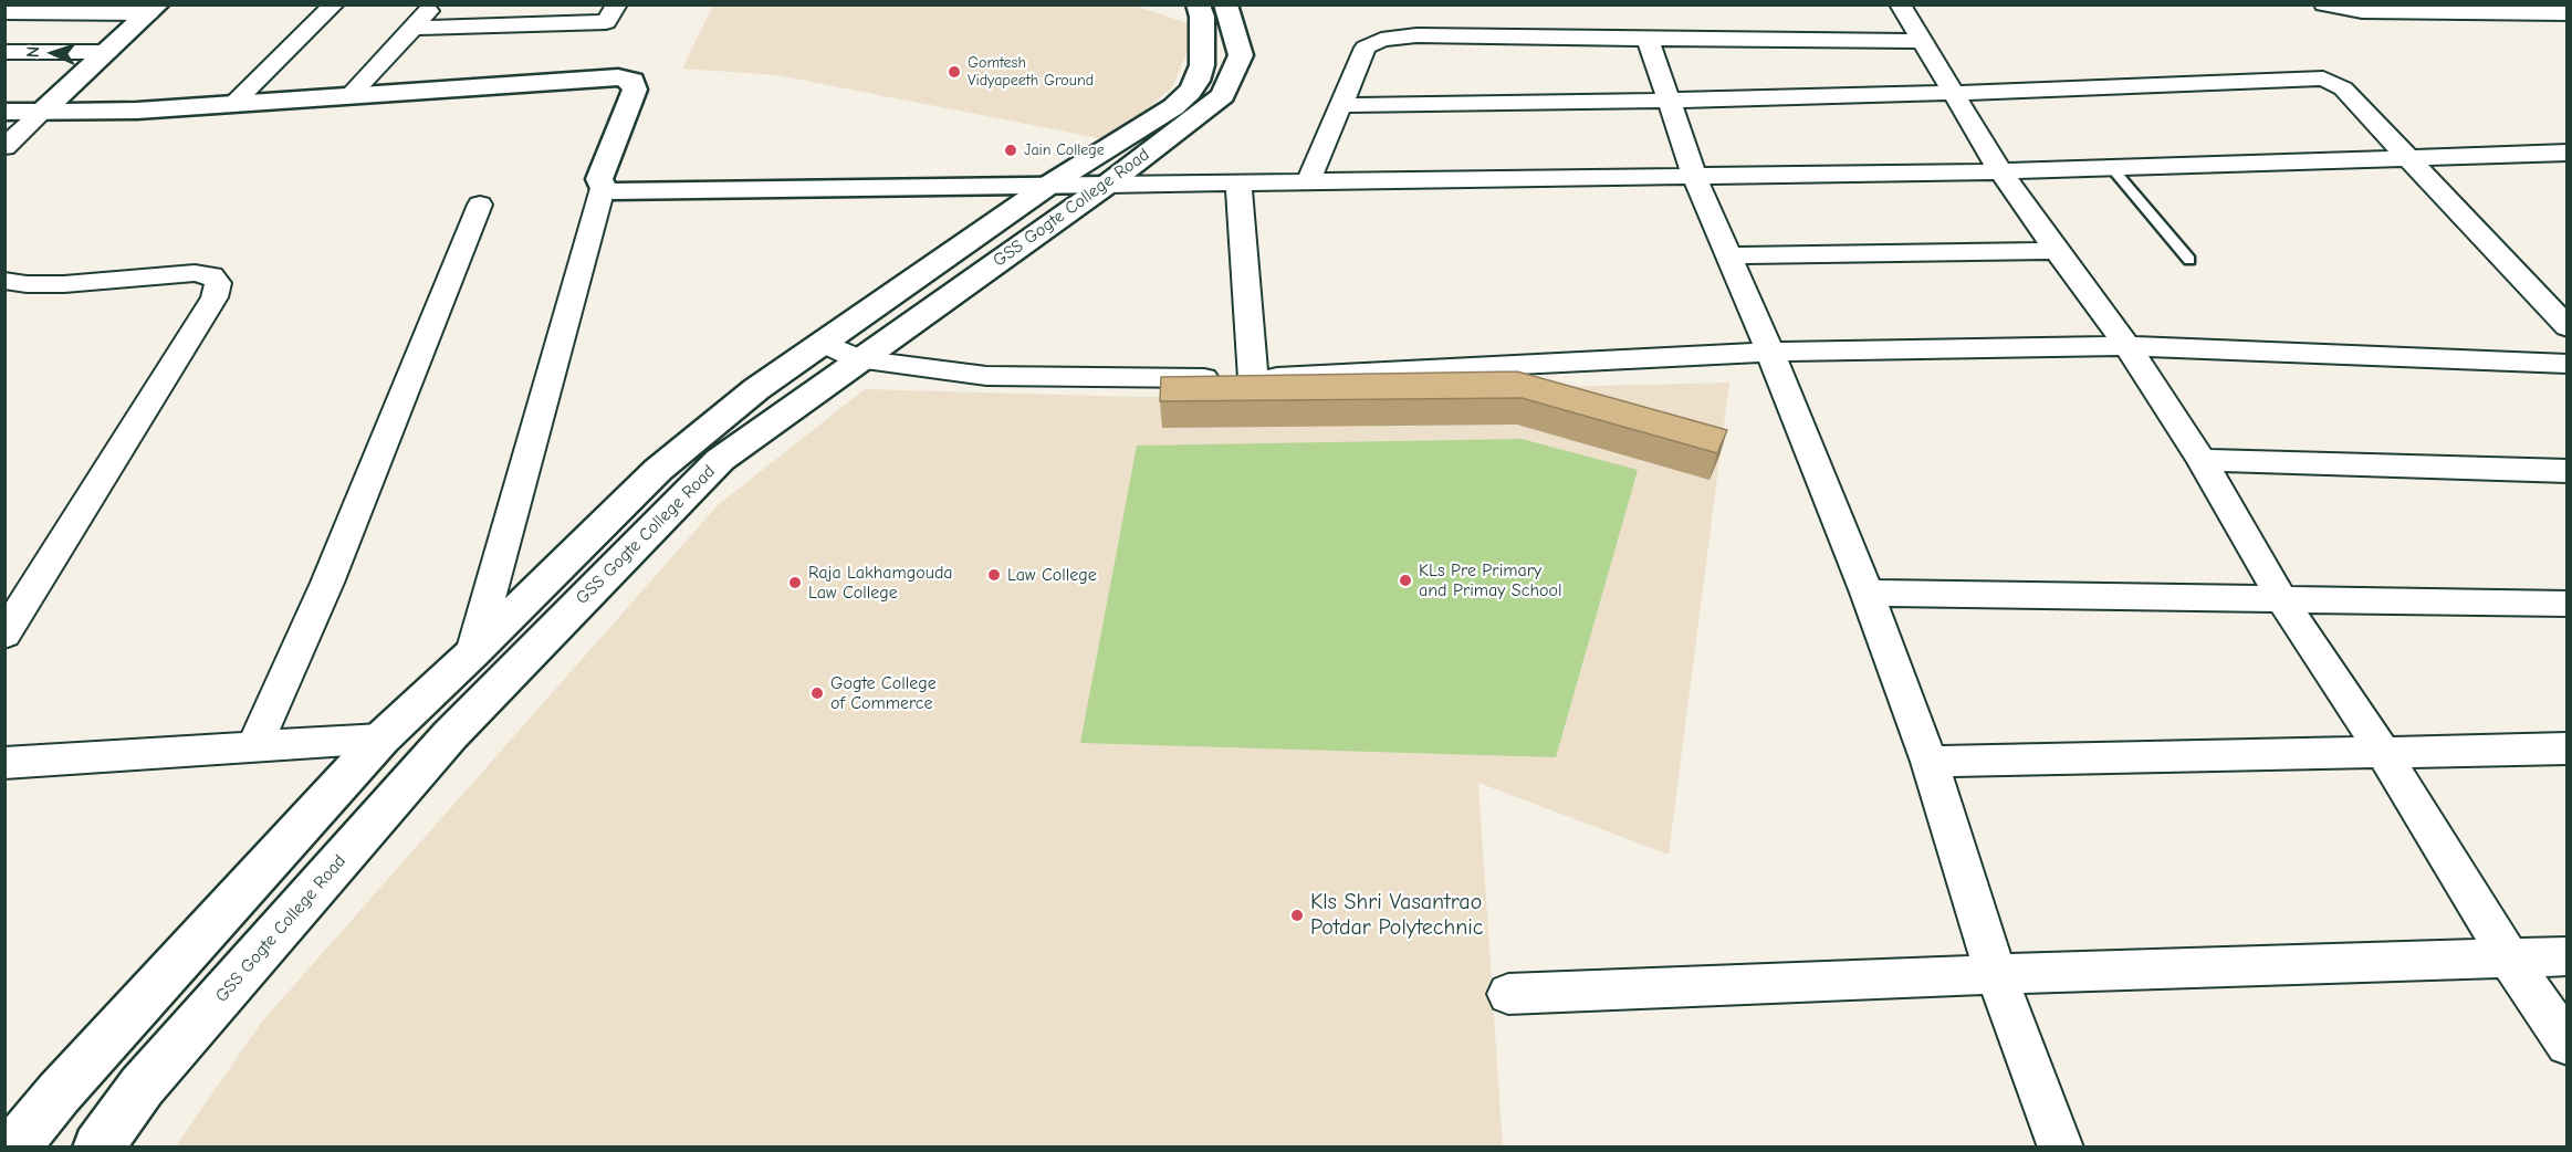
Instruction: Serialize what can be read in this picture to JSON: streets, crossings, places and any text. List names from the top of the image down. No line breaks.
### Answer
{"streets":{"main road":["GSS Gogte College Road"]},"places":["Gomtesh Vidyapeeth Ground","Jain College","Law College","KLs Pre Primary and Primay School","Raja Lakhamgouda Law College","Gogte College of Commerce","Kls Shri Vasantrao Potdar Polytechnic"],"north":"left"}
